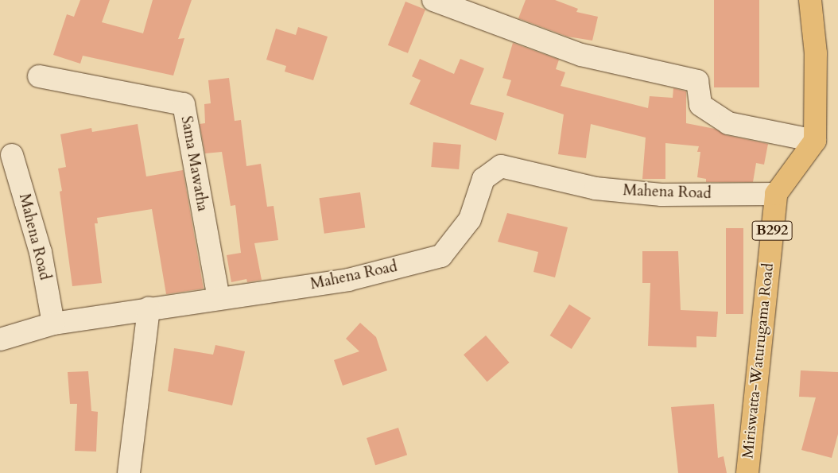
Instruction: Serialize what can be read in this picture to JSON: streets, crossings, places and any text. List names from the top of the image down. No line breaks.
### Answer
{"streets":{"main road":["B292","Miriswatta-Waturugama Road"],"street":["Sama Mawatha","Mahena Road"]},"crossings":[["Sama Mawatha","Mahena Road"],["Mahena Road","Miriswatta-Waturugama Road"]]}
